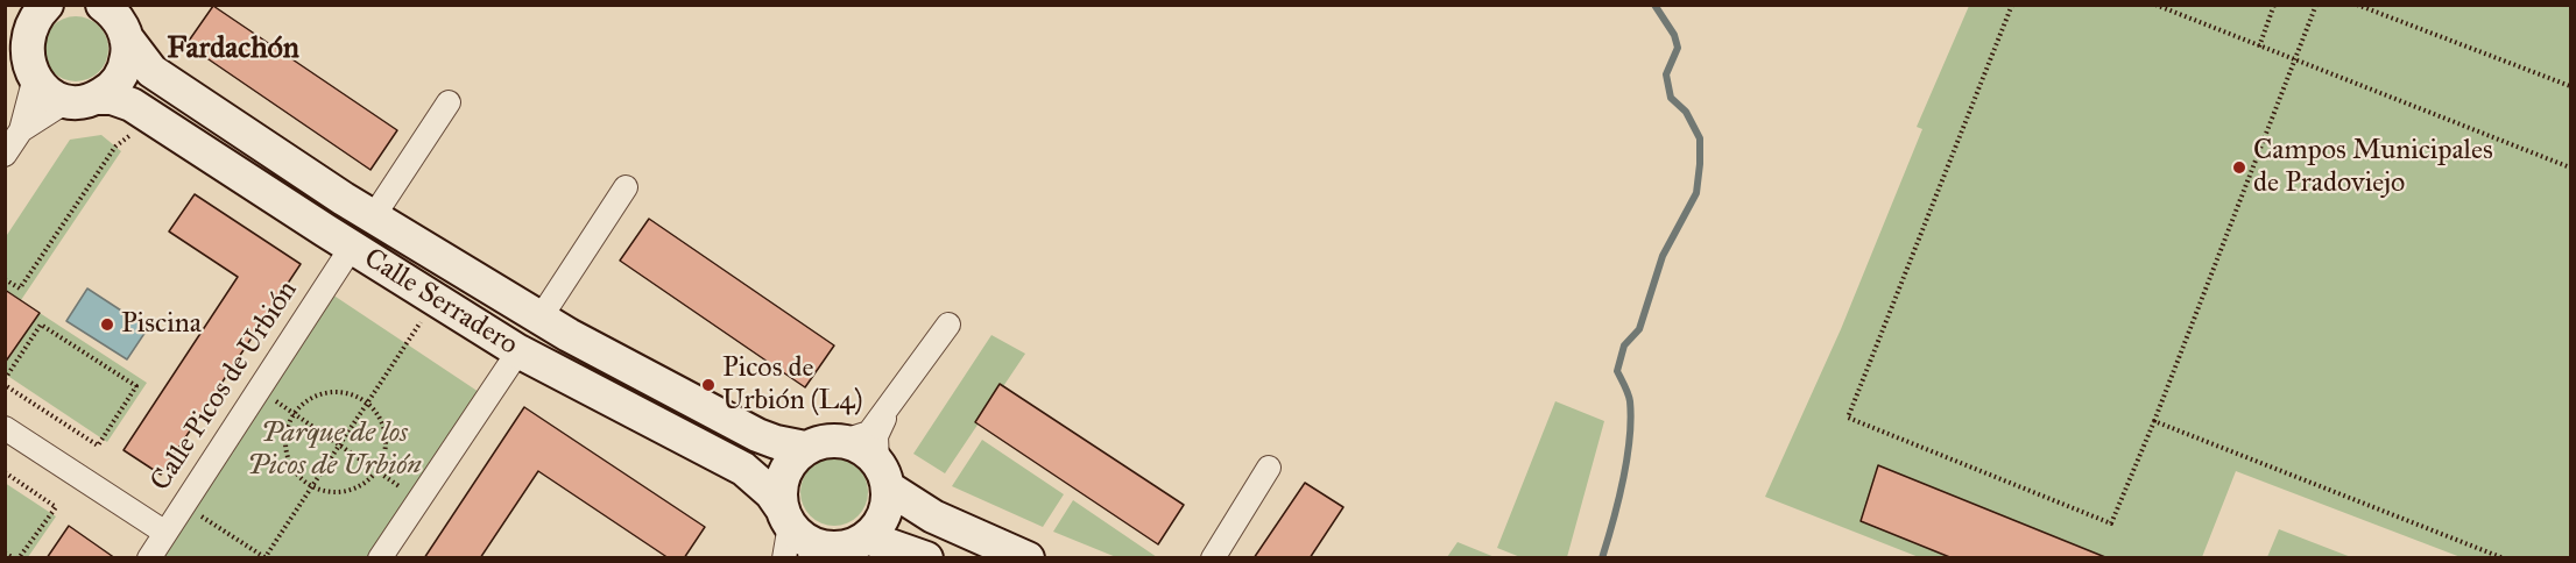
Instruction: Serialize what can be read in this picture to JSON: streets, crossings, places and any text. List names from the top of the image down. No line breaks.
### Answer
{"streets":{"main road":["Calle Serradero"],"street":["Calle Picos de Urbión"]},"crossings":[["Calle Serradero","Calle Picos de Urbión"]],"districts":["Fardachón"],"parks":["Parque de los Picos de Urbión"],"places":["Campos Municipales de Pradoviejo","Piscina","Picos de Urbión (L4)"]}
